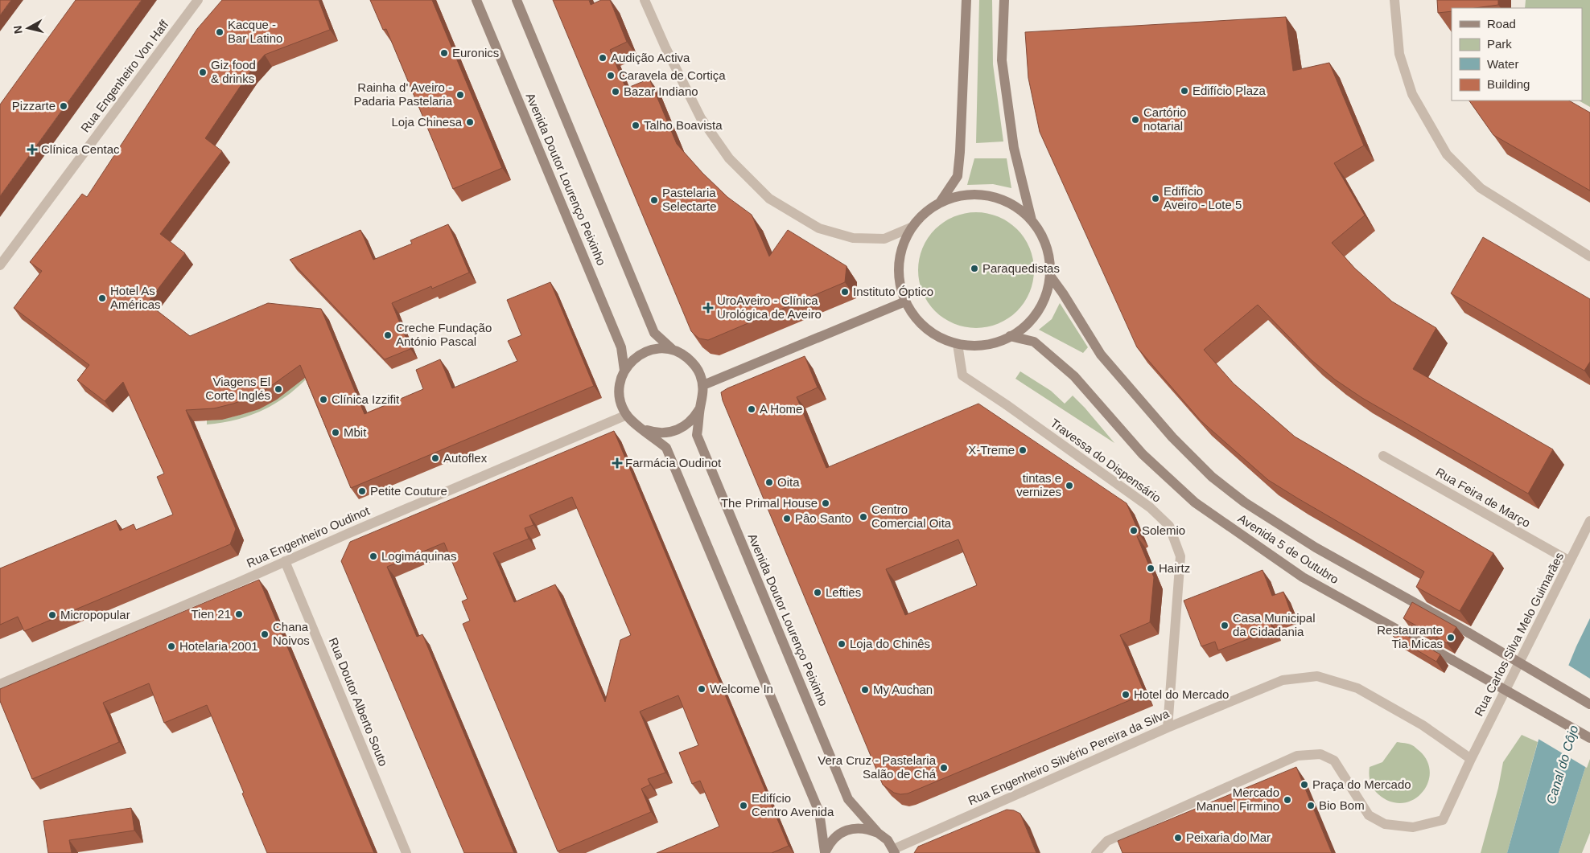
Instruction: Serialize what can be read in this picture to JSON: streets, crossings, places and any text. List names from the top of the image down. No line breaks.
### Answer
{"streets":{"main road":["Avenida Doutor Lourenço Peixinho","Avenida 5 de Outubro"],"street":["Rua Engenheiro Von Haff","Travessa do Dispensário","Rua Feira de Março","Rua Engenheiro Oudinot","Rua Carlos Silva Melo Guimarães","Rua Doutor Alberto Souto","Rua Engenheiro Silvério Pereira da Silva"]},"crossings":[["Avenida Doutor Lourenço Peixinho","Rua Engenheiro Oudinot"],["Avenida Doutor Lourenço Peixinho","Rua Engenheiro Silvério Pereira da Silva"],["Travessa do Dispensário","Rua Engenheiro Silvério Pereira da Silva"],["Rua Feira de Março","Rua Carlos Silva Melo Guimarães"],["Rua Engenheiro Oudinot","Rua Doutor Alberto Souto"],["Rua Carlos Silva Melo Guimarães","Rua Engenheiro Silvério Pereira da Silva"]],"water":["Canal do Côjo"],"places":{"other":["Kacque - Bar Latino","Euronics","Audição Activa","Giz food & drinks","Caravela de Cortiça","Edifício Plaza","Bazar Indiano","Rainha d' Aveiro - Padaria Pastelaria","Pizzarte","Cartório notarial","Loja Chinesa","Talho Boavista","Edifício Aveiro - Lote 5","Pastelaria Selectarte","Paraquedistas","Instituto Óptico","Hotel As Américas","Creche Fundação António Pascal","Viagens El Corte Inglés","Clínica Izzifit","A Home","Mbit","X-Treme","Autoflex","Oita","tintas e vernizes","Petite Couture","The Primal House","Centro Comercial Oita","Pâo Santo","Solemio","Logimáquinas","Hairtz","Lefties","Tien 21","Micropopular","Casa Municipal da Cidadania","Chana Noivos","Restaurante Tia Micas","Loja do Chinês","Hotelaria 2001","Welcome In","My Auchan","Hotel do Mercado","Vera Cruz - Pastelaria Salão de Chá","Praça do Mercado","Mercado Manuel Firmino","Edifício Centro Avenida","Bio Bom","Peixaria do Mar"],"health":["Clínica Centac","UroAveiro - Clínica Urológica de Aveiro","Farmácia Oudinot"]},"legend":["Road","Park","Water","Building"],"north":"left"}
